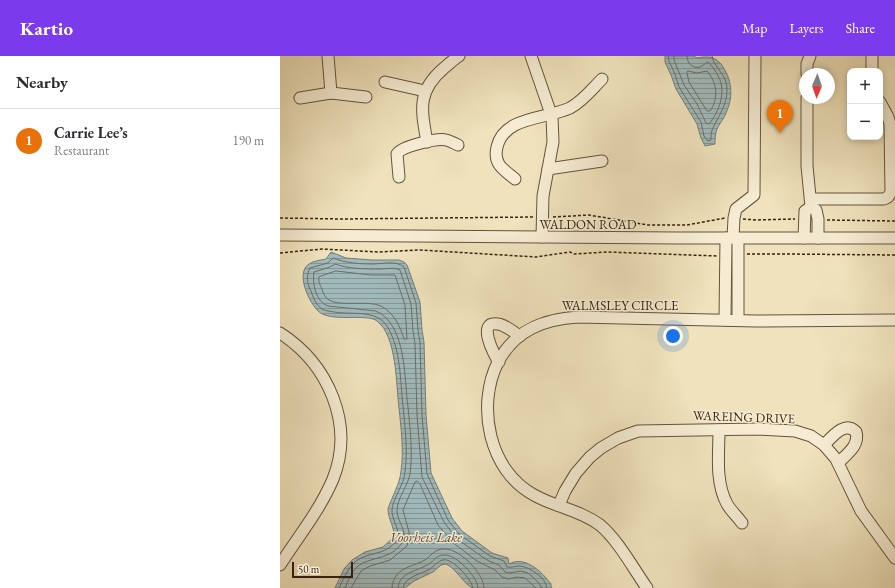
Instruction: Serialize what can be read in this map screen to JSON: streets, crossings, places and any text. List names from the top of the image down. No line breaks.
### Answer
{"streets":{"street":["WALDON ROAD","WALMSLEY CIRCLE","WAREING DRIVE"]},"crossings":[["WALMSLEY CIRCLE","WAREING DRIVE"]],"water":["Voorheis Lake"],"scale_bar":"50 m","north":"bottom","page":{"header":"Kartio","nav":["Map","Layers","Share"],"heading":"Nearby","map_buttons":["+","−"],"pins":"1","list":[{"mark":"1","name":"Carrie Lee’s","note":"Restaurant","value":"190 m"}],"scale":"50 m"}}
